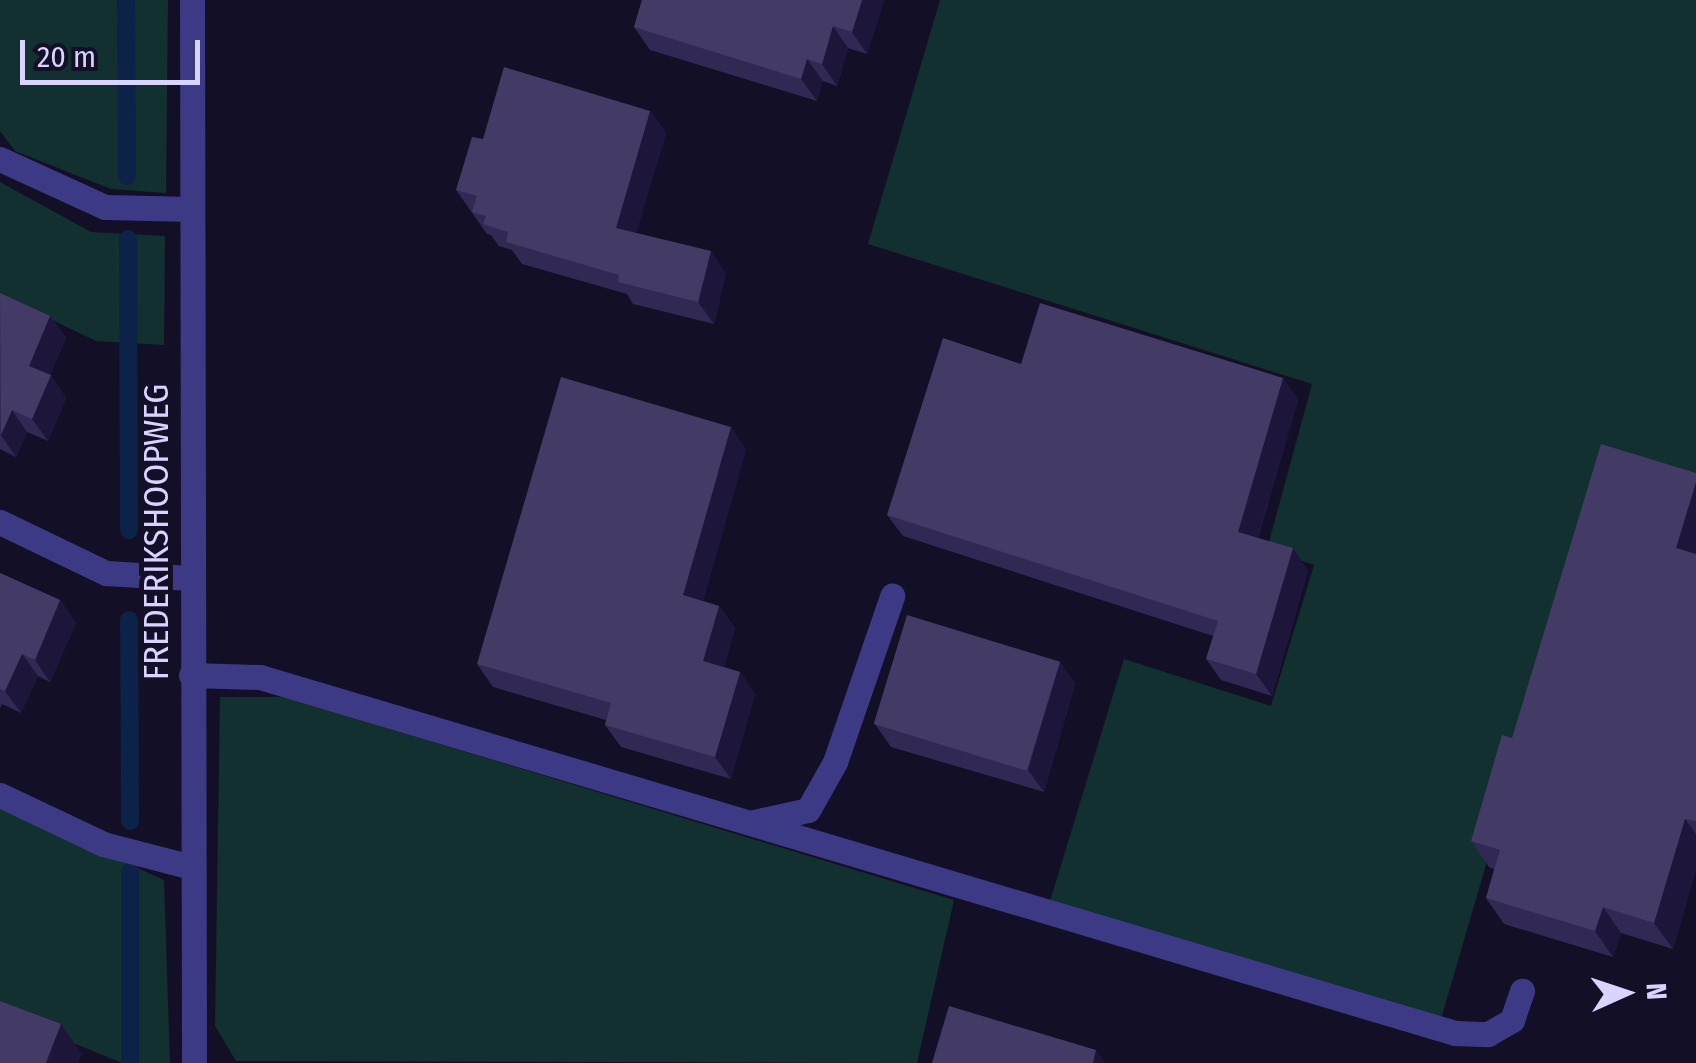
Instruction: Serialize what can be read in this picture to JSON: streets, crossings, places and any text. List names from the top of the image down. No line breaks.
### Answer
{"streets":{"street":["FREDERIKSHOOPWEG"]},"scale_bar":"20 m","north":"right"}
